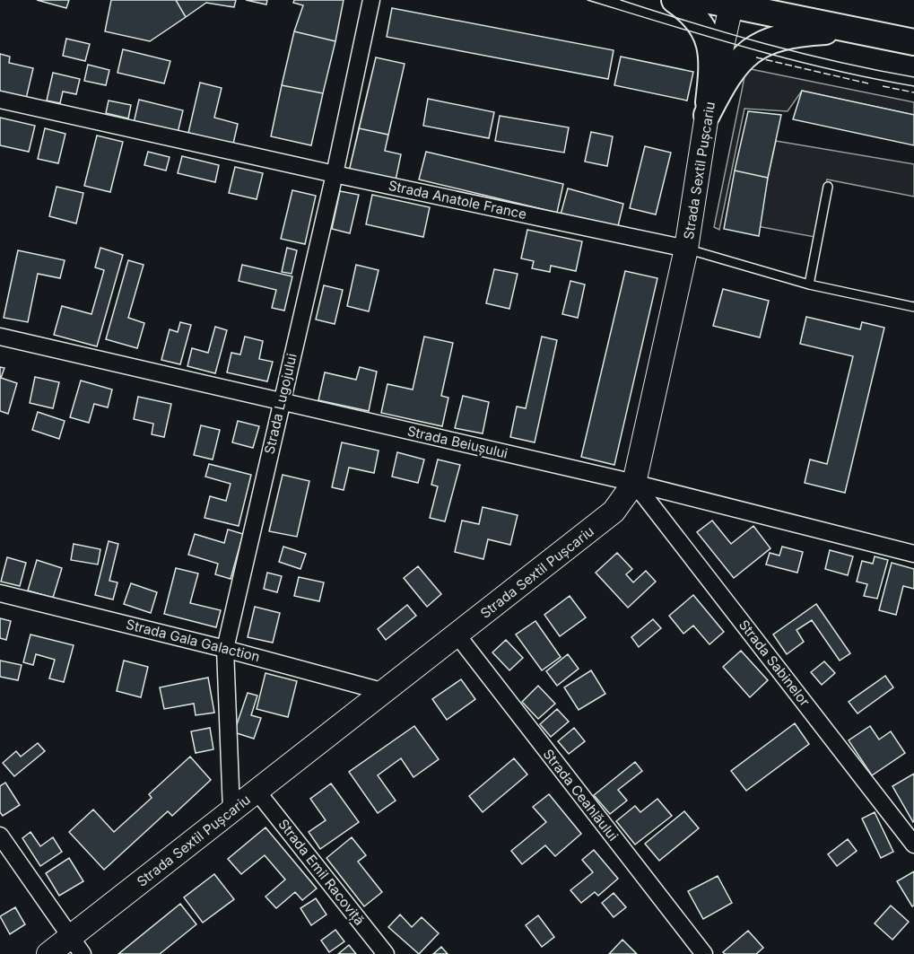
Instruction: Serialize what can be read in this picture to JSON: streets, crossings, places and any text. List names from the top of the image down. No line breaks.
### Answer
{"streets":{"street":["Strada Sextil Pușcariu","Strada Anatole France","Strada Lugojului","Strada Beiușului","Strada Gala Galaction","Strada Sabinelor","Strada Ceahlăului","Strada Emil Racoviță"]},"crossings":[["Strada Sextil Pușcariu","Strada Anatole France"],["Strada Sextil Pușcariu","Strada Lugojului"],["Strada Sextil Pușcariu","Strada Beiușului"],["Strada Sextil Pușcariu","Strada Gala Galaction"],["Strada Sextil Pușcariu","Strada Sabinelor"],["Strada Sextil Pușcariu","Strada Ceahlăului"],["Strada Sextil Pușcariu","Strada Emil Racoviță"],["Strada Anatole France","Strada Lugojului"],["Strada Lugojului","Strada Beiușului"],["Strada Lugojului","Strada Gala Galaction"],["Strada Beiușului","Strada Sabinelor"]]}
